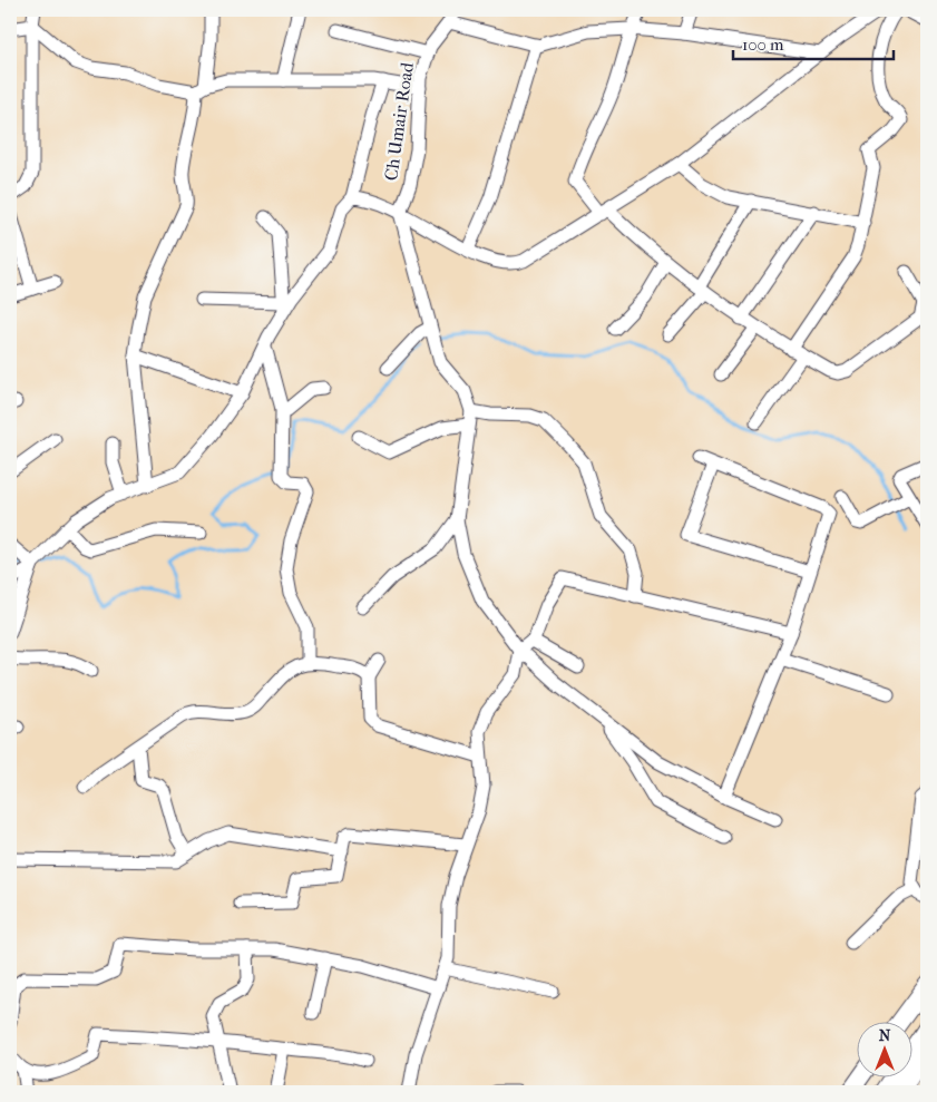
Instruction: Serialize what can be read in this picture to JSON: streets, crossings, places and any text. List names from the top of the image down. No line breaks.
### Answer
{"streets":{"street":["Ch Umair Road"]},"scale_bar":"100 m","north":"top"}
